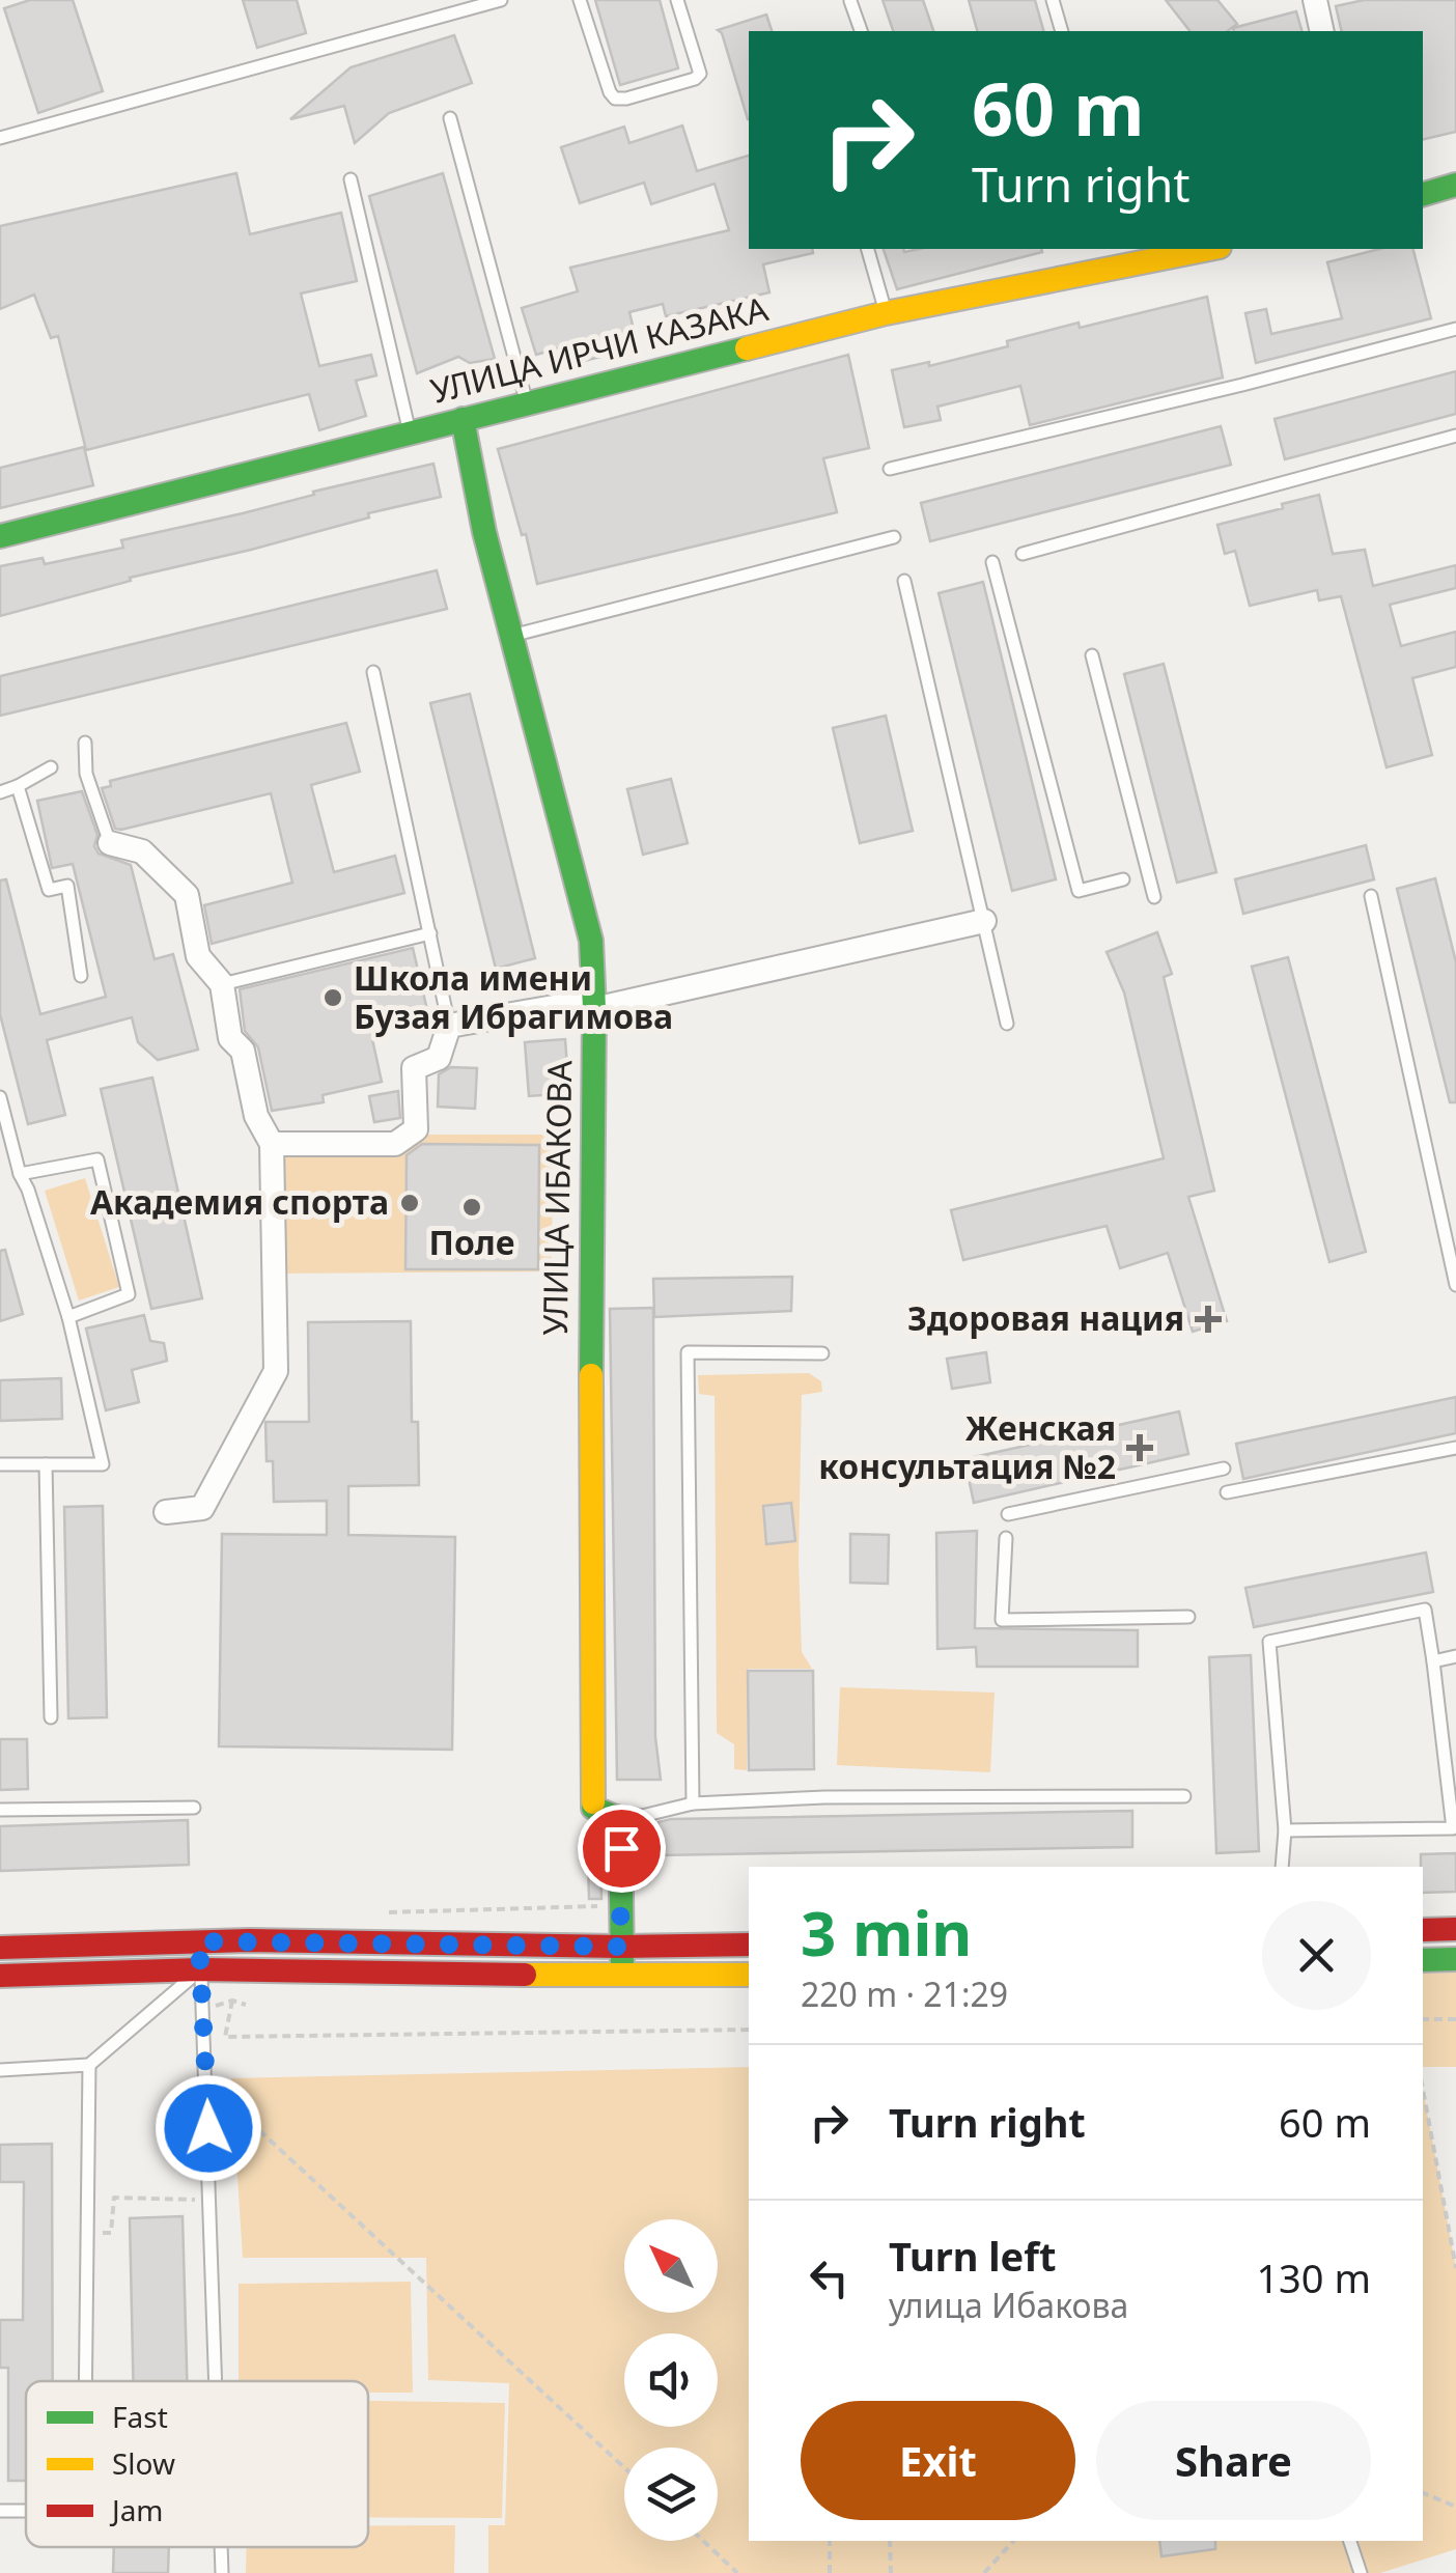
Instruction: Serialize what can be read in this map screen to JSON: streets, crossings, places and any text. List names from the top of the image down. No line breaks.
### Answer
{"streets":{"main road":["УЛИЦА ИРЧИ КАЗАКА","УЛИЦА ИБАКОВА"]},"crossings":[["УЛИЦА ИРЧИ КАЗАКА","УЛИЦА ИБАКОВА"]],"places":{"other":["Школа имени Бузая Ибрагимова","Академия спорта","Поле"],"health":["Здоровая нация","Женская консультация №2"]},"legend":["Fast","Slow","Jam"],"north":"top left","page":{"turn":["60 m","Turn right"],"heading":["3 min","220 m · 21:29"],"list":[{"name":"Turn right","value":"60 m"},{"name":"Turn left","note":"улица Ибакова","value":"130 m"}],"buttons":["Exit","Share"]}}
